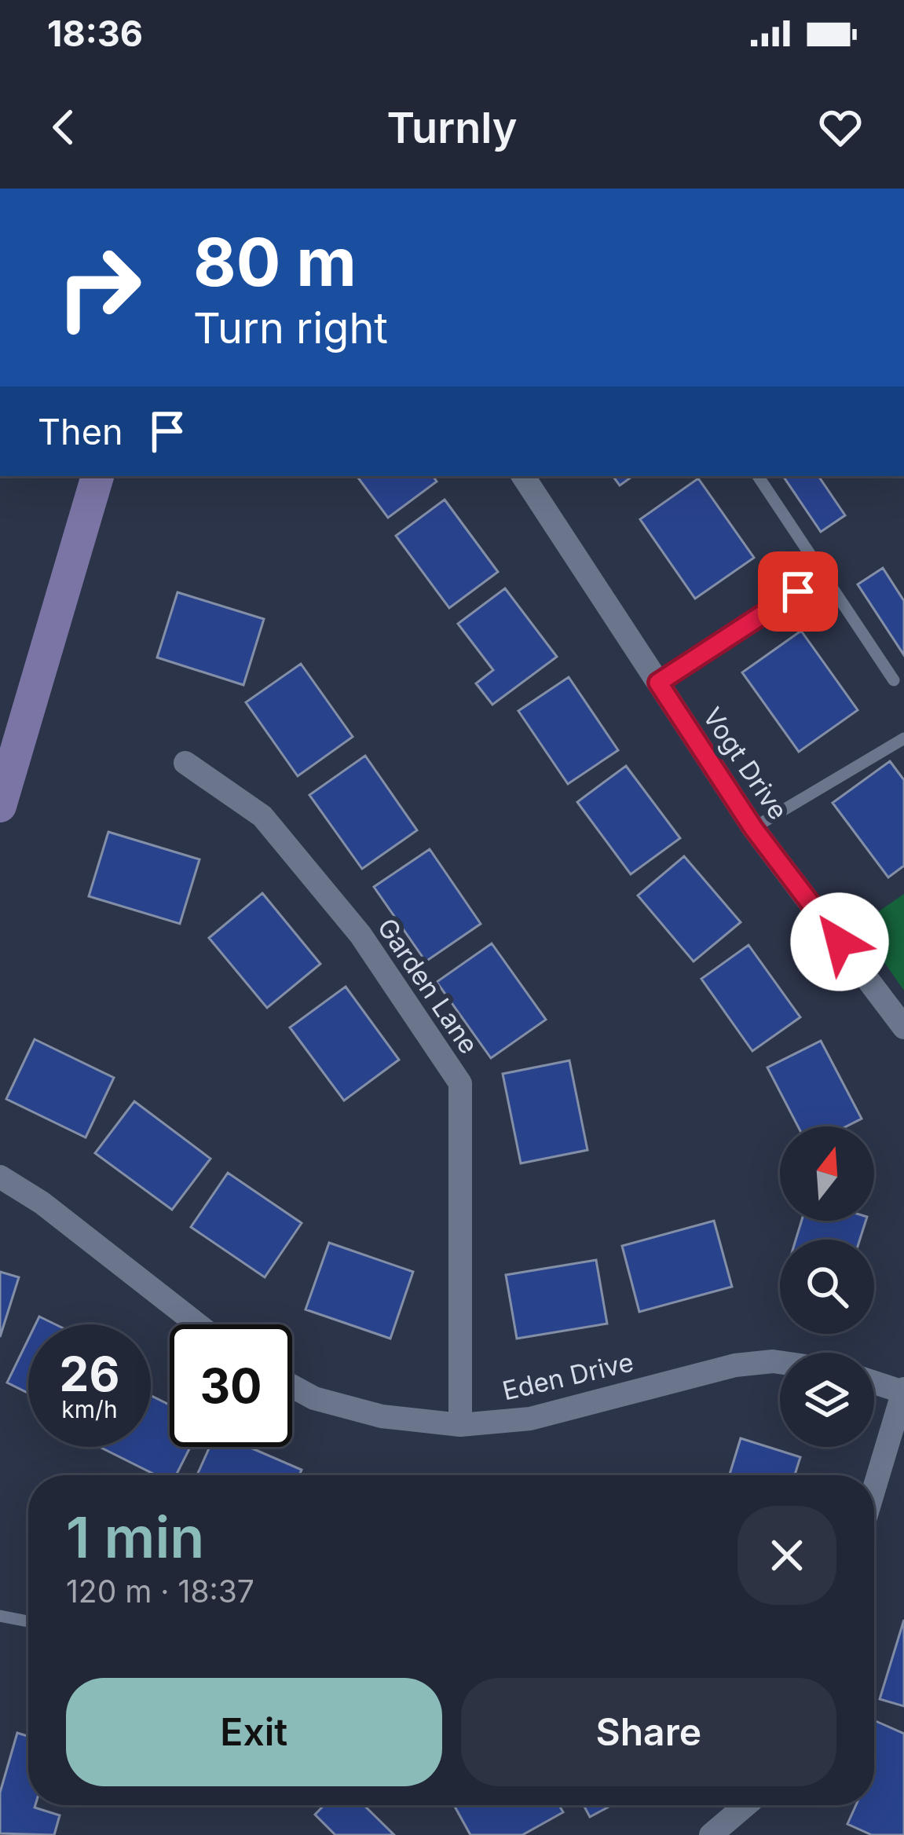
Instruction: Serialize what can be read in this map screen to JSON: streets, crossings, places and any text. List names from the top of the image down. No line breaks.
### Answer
{"streets":{"street":["Vogt Drive","Garden Lane","Eden Drive"]},"crossings":[["Garden Lane","Eden Drive"]],"north":"top","page":{"status":"18:36","header":"Turnly","turn":["80 m","Turn right"],"then":"Then","speed":"26 km/h","limit":"30","heading":["1 min","120 m · 18:37"],"buttons":["Exit","Share"]}}
